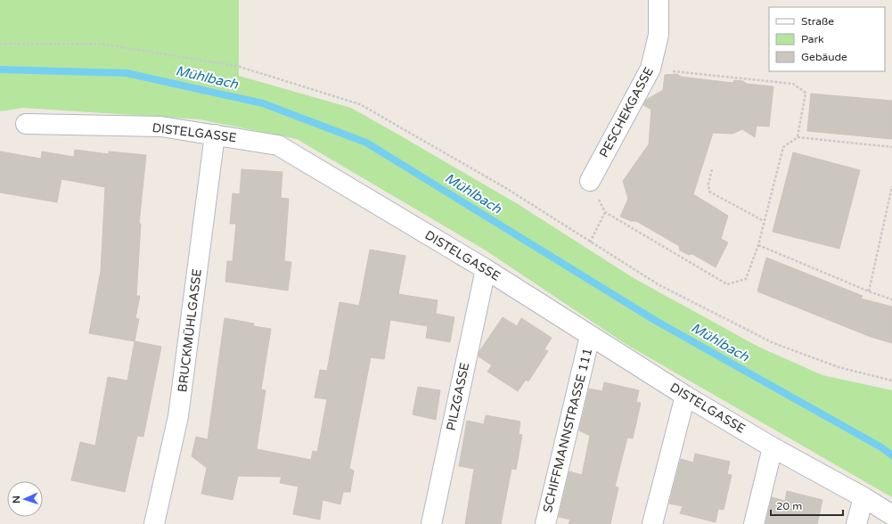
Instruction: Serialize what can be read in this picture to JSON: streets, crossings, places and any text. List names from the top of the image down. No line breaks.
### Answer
{"streets":{"street":["PESCHEKGASSE","DISTELGASSE","BRUCKMÜHLGASSE","PILZGASSE","SCHIFFMANNSTRASSE 111"]},"crossings":[["DISTELGASSE","BRUCKMÜHLGASSE"],["DISTELGASSE","PILZGASSE"],["DISTELGASSE","SCHIFFMANNSTRASSE 111"]],"water":["Mühlbach"],"legend":["Straße","Park","Gebäude"],"scale_bar":"20 m","north":"left"}
